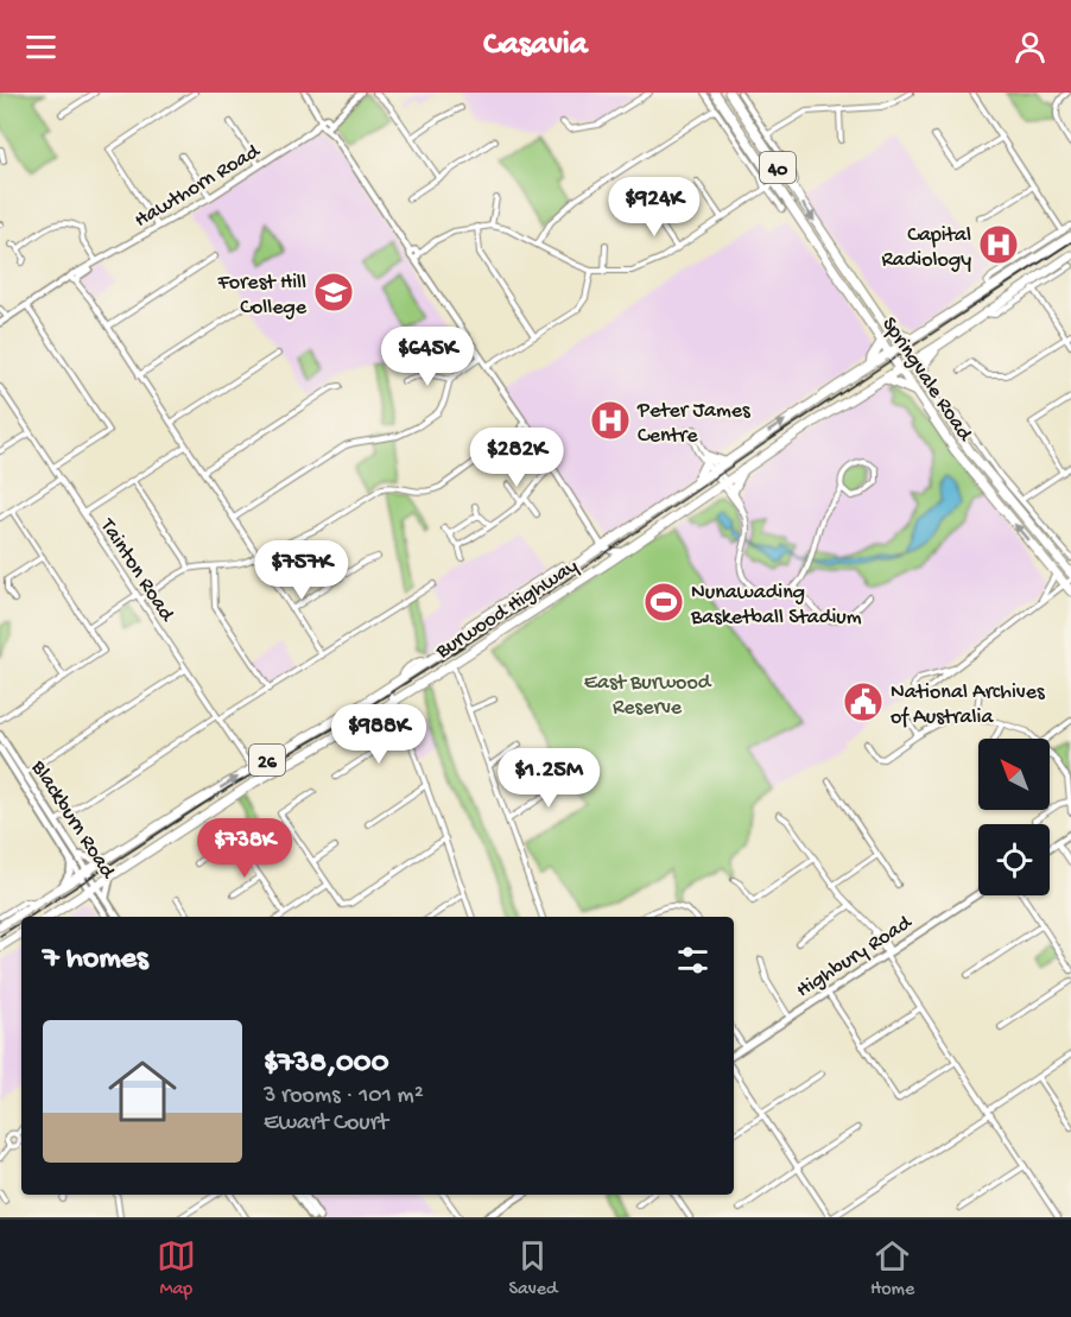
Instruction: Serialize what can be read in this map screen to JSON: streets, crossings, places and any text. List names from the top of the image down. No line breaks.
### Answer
{"streets":{"highway":["40","Springvale Road","Burwood Highway","26"],"main road":["Hawthorn Road","Blackburn Road","Highbury Road"],"street":["Tainton Road"]},"crossings":[["Springvale Road","Burwood Highway"],["Tainton Road","Burwood Highway"],["Burwood Highway","Blackburn Road"]],"parks":["East Burwood Reserve"],"places":{"hospital":["Capital Radiology","Peter James Centre"],"school or university":["Forest Hill College"],"sports":["Nunawading Basketball Stadium"],"public building":["National Archives of Australia"]},"north":"top left","page":{"header":"Casavia","price":["$924K","$645K","$282K","$757K","$988K","$1.25M","$738K"],"heading":"7 homes","list":[{"name":"$738,000","note":"3 rooms · 101 m² · Ewart Court"}],"tabs":["Map","Saved","Home"]}}
